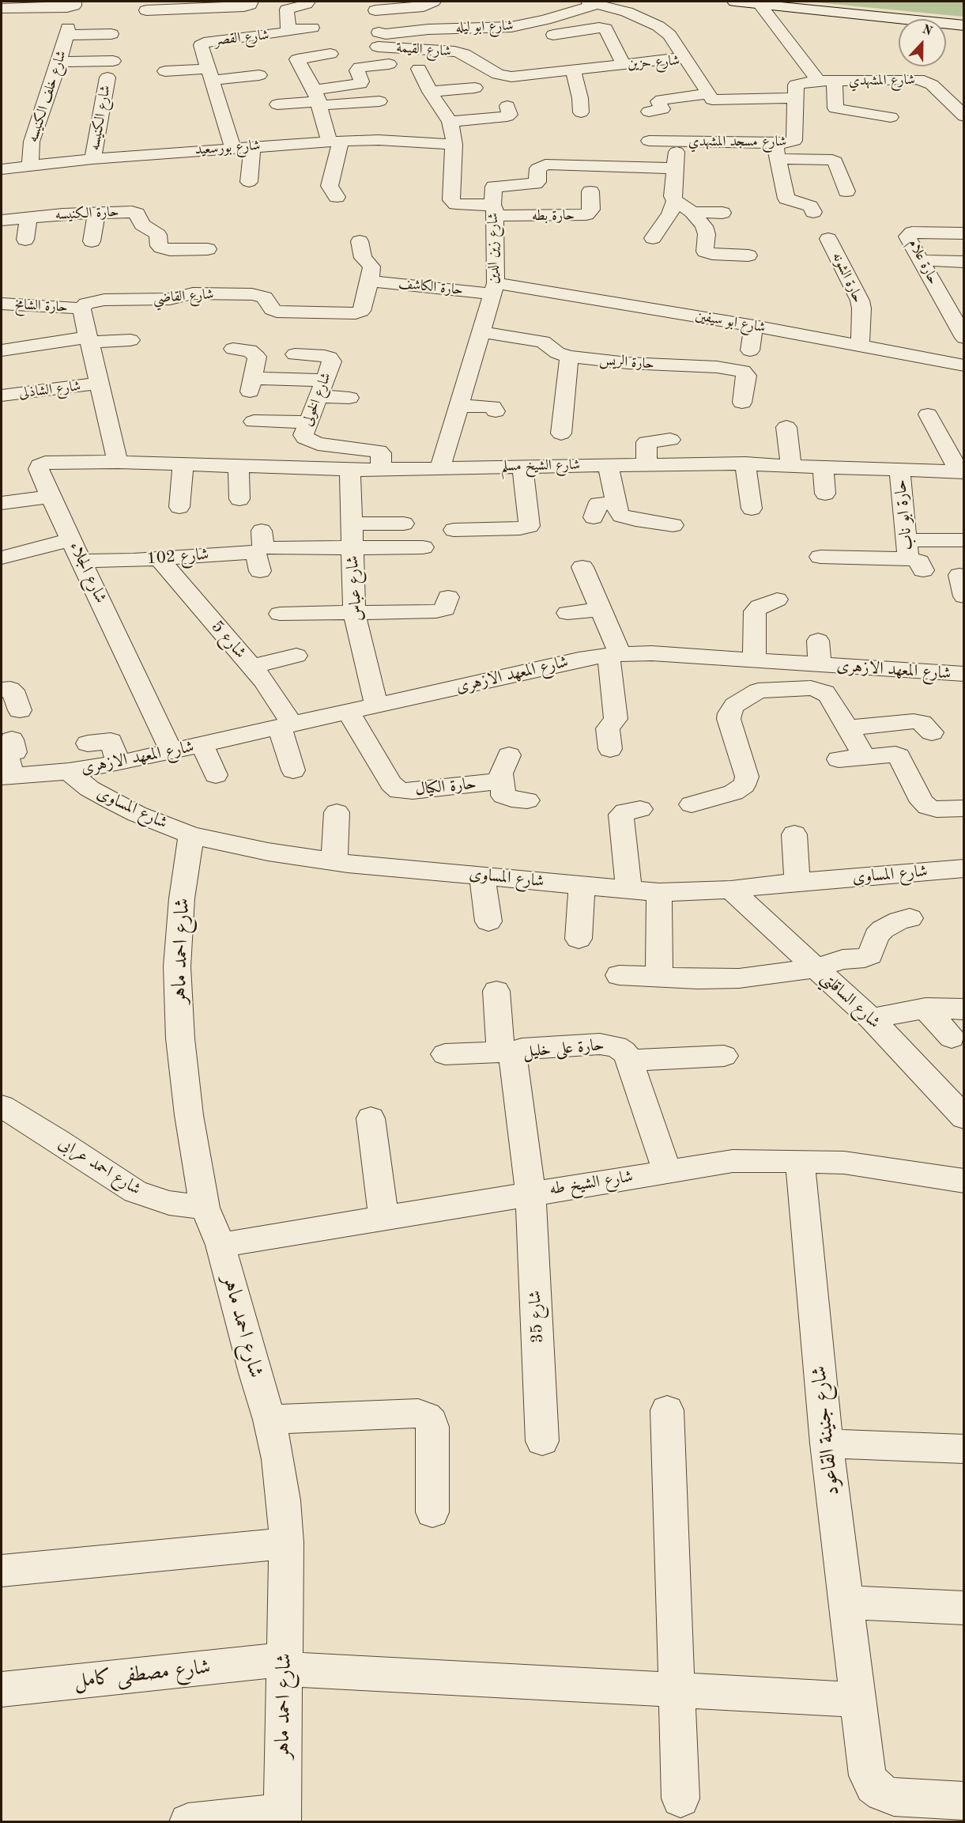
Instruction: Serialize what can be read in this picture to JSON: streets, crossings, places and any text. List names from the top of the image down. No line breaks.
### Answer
{"streets":{"street":["شارع ابو ليله","شارع القصر","شارع القيمة","شارع حزين","شارع المشهدي","شارع خلف الكنيسه","شارع الكنيسه","شارع مسجد المشهدي","شارع بورسعيد","حارة الكنيسه","حارة بطه","شارع زين الدين","حارة علام","حارة الشونه","حارة الكاشف","شارع القاضي","حارة الشامخ","شارع ابو سيفين","حارة الريس","شارع الشاذلى","شارع الخولى","شارع الشيخ مسلم","حارة ابو ناب","شارع 102","شارع الجلاء","شارع عباس","شارع 5","شارع المعهد الازهرى","حارة الكيال","شارع المساوى","شارع احمد ماهر","شارع الساقلتي","حارة على خليل","شارع احمد عرابى","شارع الشيخ طه","شارع 35","شارع جنينة القاعود","شارع مصطفى كامل"]},"crossings":[["شارع القيمة","شارع حزين"],["شارع خلف الكنيسه","شارع بورسعيد"],["شارع الكنيسه","شارع بورسعيد"],["شارع بورسعيد","شارع زين الدين"],["حارة بطه","شارع زين الدين"],["شارع زين الدين","حارة الكاشف"],["شارع زين الدين","شارع ابو سيفين"],["شارع زين الدين","حارة الريس"],["شارع زين الدين","شارع الشيخ مسلم"],["حارة الشونه","شارع ابو سيفين"],["حارة الكاشف","شارع القاضي"],["حارة الكاشف","شارع ابو سيفين"],["شارع القاضي","حارة الشامخ"],["شارع الخولى","شارع الشيخ مسلم"],["شارع الشيخ مسلم","حارة ابو ناب"],["شارع الشيخ مسلم","شارع الجلاء"],["شارع الشيخ مسلم","شارع عباس"],["شارع 102","شارع الجلاء"],["شارع 102","شارع 5"],["شارع الجلاء","شارع المعهد الازهرى"],["شارع عباس","شارع المعهد الازهرى"],["شارع 5","شارع المعهد الازهرى"],["شارع المعهد الازهرى","حارة الكيال"],["شارع المعهد الازهرى","شارع المساوى"],["شارع المساوى","شارع احمد ماهر"],["شارع المساوى","شارع الساقلتي"],["شارع احمد ماهر","شارع احمد عرابى"],["شارع احمد ماهر","شارع الشيخ طه"],["شارع احمد ماهر","شارع مصطفى كامل"],["حارة على خليل","شارع الشيخ طه"],["حارة على خليل","شارع 35"],["شارع الشيخ طه","شارع 35"],["شارع الشيخ طه","شارع جنينة القاعود"],["شارع جنينة القاعود","شارع مصطفى كامل"]],"north":"top"}
